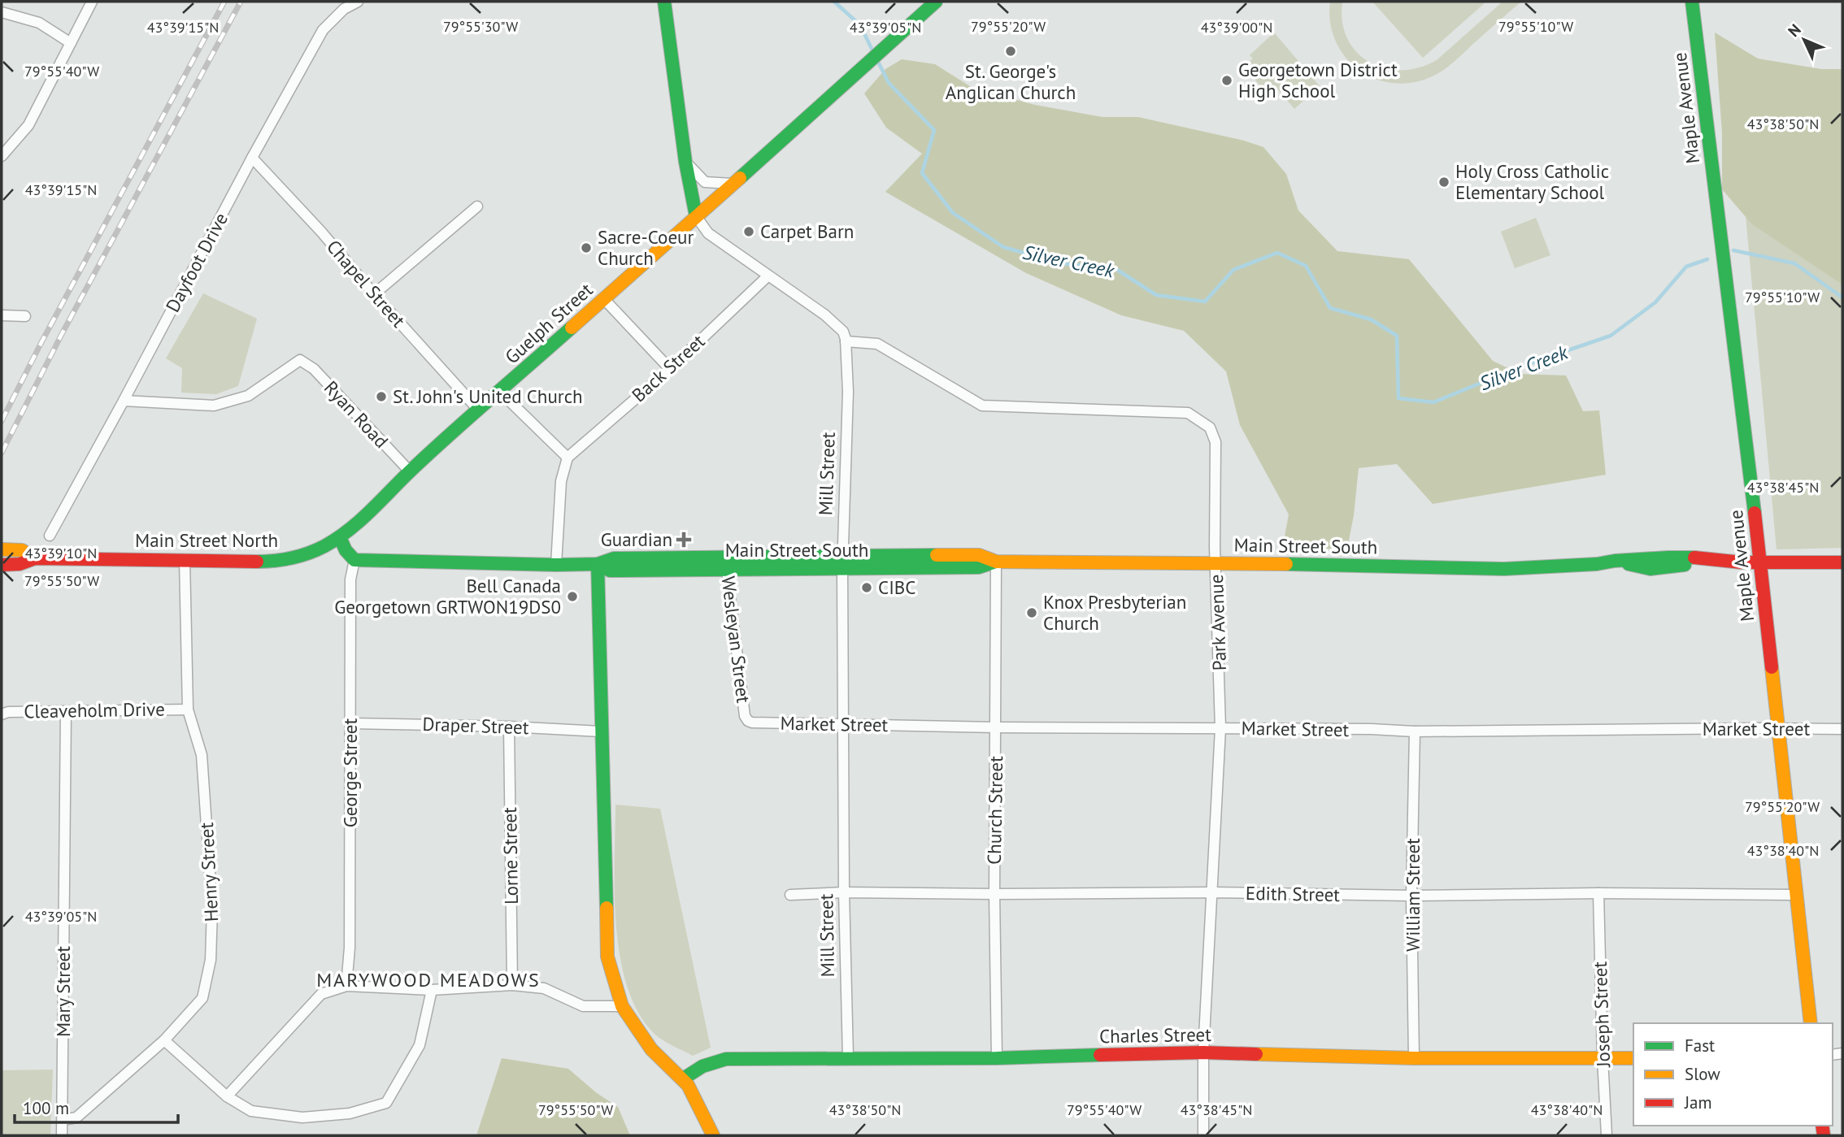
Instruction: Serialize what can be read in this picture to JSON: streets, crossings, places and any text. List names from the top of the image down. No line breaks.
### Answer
{"streets":{"main road":["Maple Avenue","Guelph Street","Main Street North","Main Street South","Charles Street"],"street":["Dayfoot Drive","Chapel Street","Back Street","Ryan Road","Mill Street","Park Avenue","Wesleyan Street","Cleaveholm Drive","Market Street","Draper Street","George Street","Church Street","Lorne Street","Henry Street","Edith Street","William Street","Mary Street","Joseph Street"]},"crossings":[["Maple Avenue","Main Street South"],["Maple Avenue","Market Street"],["Maple Avenue","Edith Street"],["Dayfoot Drive","Chapel Street"],["Dayfoot Drive","Ryan Road"],["Chapel Street","Guelph Street"],["Guelph Street","Ryan Road"],["Guelph Street","Main Street North"],["Mill Street","Main Street South"],["Mill Street","Park Avenue"],["Mill Street","Market Street"],["Mill Street","Edith Street"],["Mill Street","Charles Street"],["Main Street North","Henry Street"],["Main Street South","Park Avenue"],["Main Street South","Wesleyan Street"],["Main Street South","George Street"],["Main Street South","Church Street"],["Park Avenue","Market Street"],["Park Avenue","Edith Street"],["Park Avenue","Charles Street"],["Wesleyan Street","Market Street"],["Cleaveholm Drive","Henry Street"],["Cleaveholm Drive","Mary Street"],["Market Street","Church Street"],["Market Street","William Street"],["Draper Street","George Street"],["Draper Street","Lorne Street"],["Church Street","Edith Street"],["Church Street","Charles Street"],["Henry Street","Mary Street"],["Edith Street","William Street"],["Edith Street","Joseph Street"],["William Street","Charles Street"],["Joseph Street","Charles Street"]],"districts":["MARYWOOD MEADOWS"],"water":["Silver Creek"],"places":{"other":["St. George's Anglican Church","Georgetown District High School","Holy Cross Catholic Elementary School","Carpet Barn","Sacre-Coeur Church","St. John's United Church","CIBC","Bell Canada Georgetown GRTWON19DS0","Knox Presbyterian Church"],"health":["Guardian"]},"legend":["Fast","Slow","Jam"],"scale_bar":"100 m","north":"top left","coordinates":["79°55'30\"W","79°55'20\"W","79°55'10\"W","43°39'15\"N","43°39'05\"N","43°39'00\"N","79°55'40\"W","43°38'50\"N","43°38'45\"N","43°39'10\"N","79°55'50\"W","43°38'40\"N"]}
